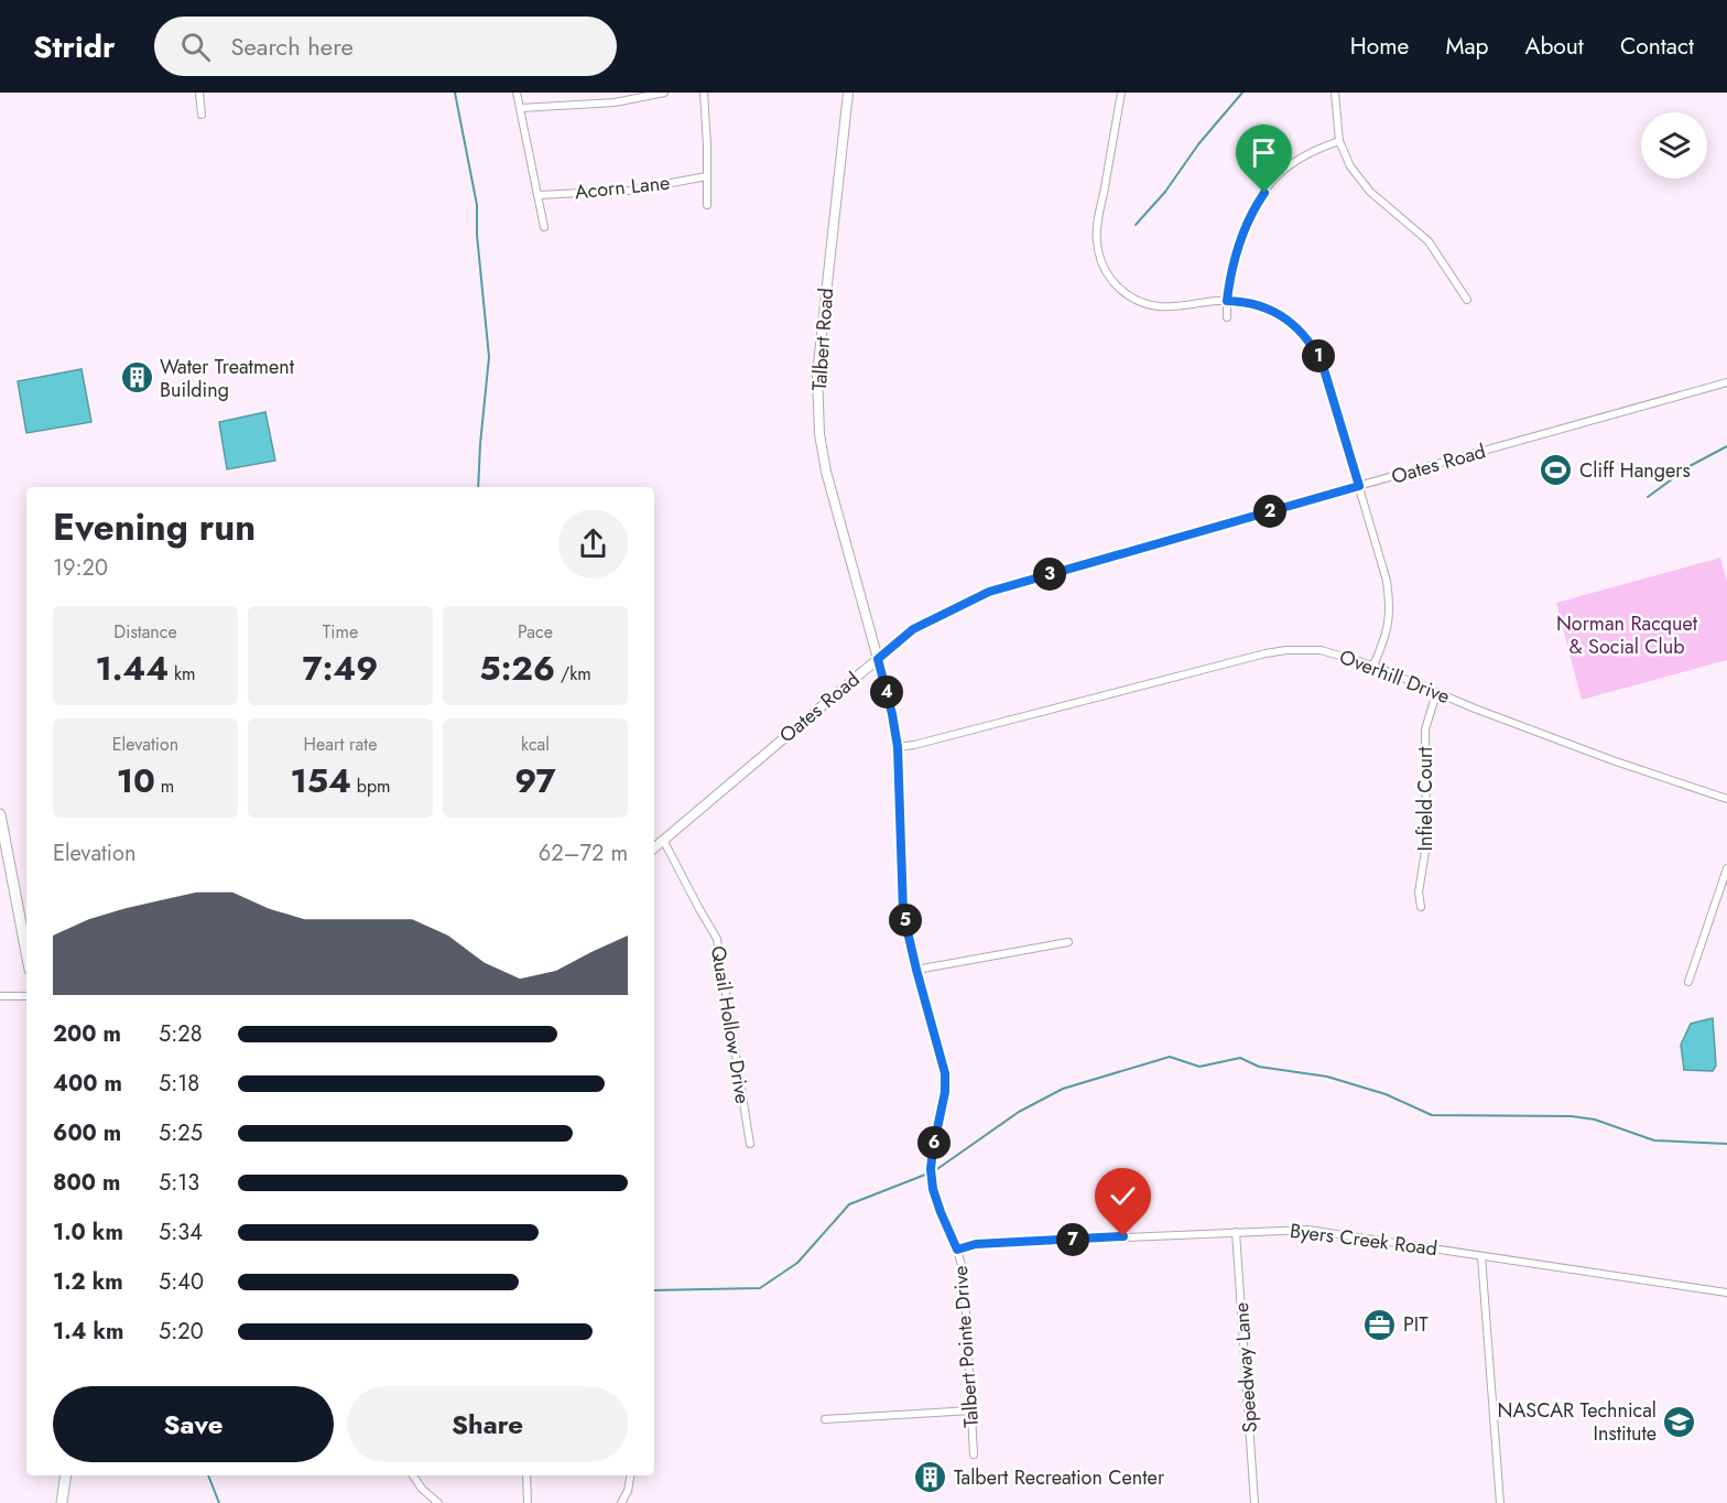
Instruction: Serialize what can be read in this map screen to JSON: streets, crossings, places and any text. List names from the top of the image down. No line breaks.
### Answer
{"streets":{"street":["Acorn Lane","Talbert Road","Oates Road","Overhill Drive","Infield Court","Quail Hollow Drive","Byers Creek Road","Talbert Pointe Drive","Speedway Lane"]},"crossings":[["Talbert Road","Oates Road"],["Talbert Road","Talbert Pointe Drive"],["Oates Road","Quail Hollow Drive"],["Oates Road","Talbert Pointe Drive"],["Overhill Drive","Infield Court"],["Overhill Drive","Talbert Pointe Drive"],["Byers Creek Road","Talbert Pointe Drive"],["Byers Creek Road","Speedway Lane"]],"parks":["Norman Racquet & Social Club"],"places":{"building":["Water Treatment Building","Talbert Recreation Center"],"sports":["Cliff Hangers"],"office":["PIT"],"school or university":["NASCAR Technical Institute"]},"page":{"header":"Stridr","search":"Search here","nav":["Home","Map","About","Contact"],"pins":["1","2","3","4","5","6","7"],"heading":["Evening run","19:20"],"stats":[["Distance","1.44 km"],["Time","7:49"],["Pace","5:26 /km"],["Elevation","10 m"],["Heart rate","154 bpm"],["kcal","97"]],"chart":["Elevation","62–72 m"],"list":[{"name":"200 m","note":"5:28"},{"name":"400 m","note":"5:18"},{"name":"600 m","note":"5:25"},{"name":"800 m","note":"5:13"},{"name":"1.0 km","note":"5:34"},{"name":"1.2 km","note":"5:40"},{"name":"1.4 km","note":"5:20"}],"buttons":["Save","Share"]}}
